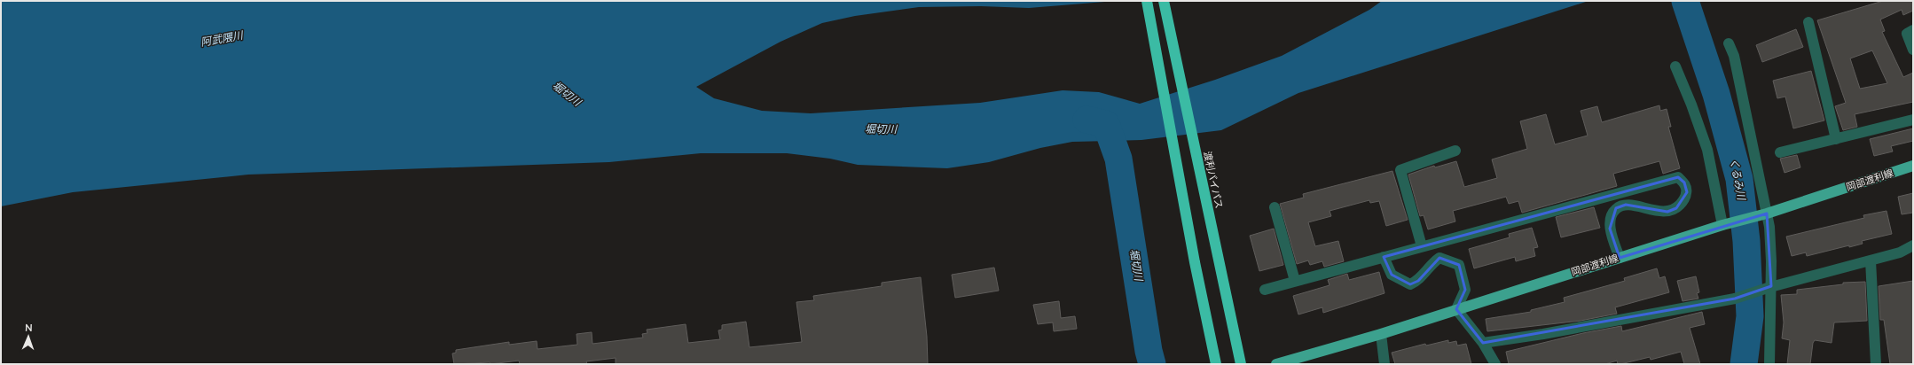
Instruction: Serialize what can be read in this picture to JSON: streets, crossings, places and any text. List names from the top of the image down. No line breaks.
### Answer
{"streets":{"highway":["渡利バイパス"],"main road":["岡部渡利線"]},"water":["阿武隈川","堀切川","くるみ川"],"north":"top"}
